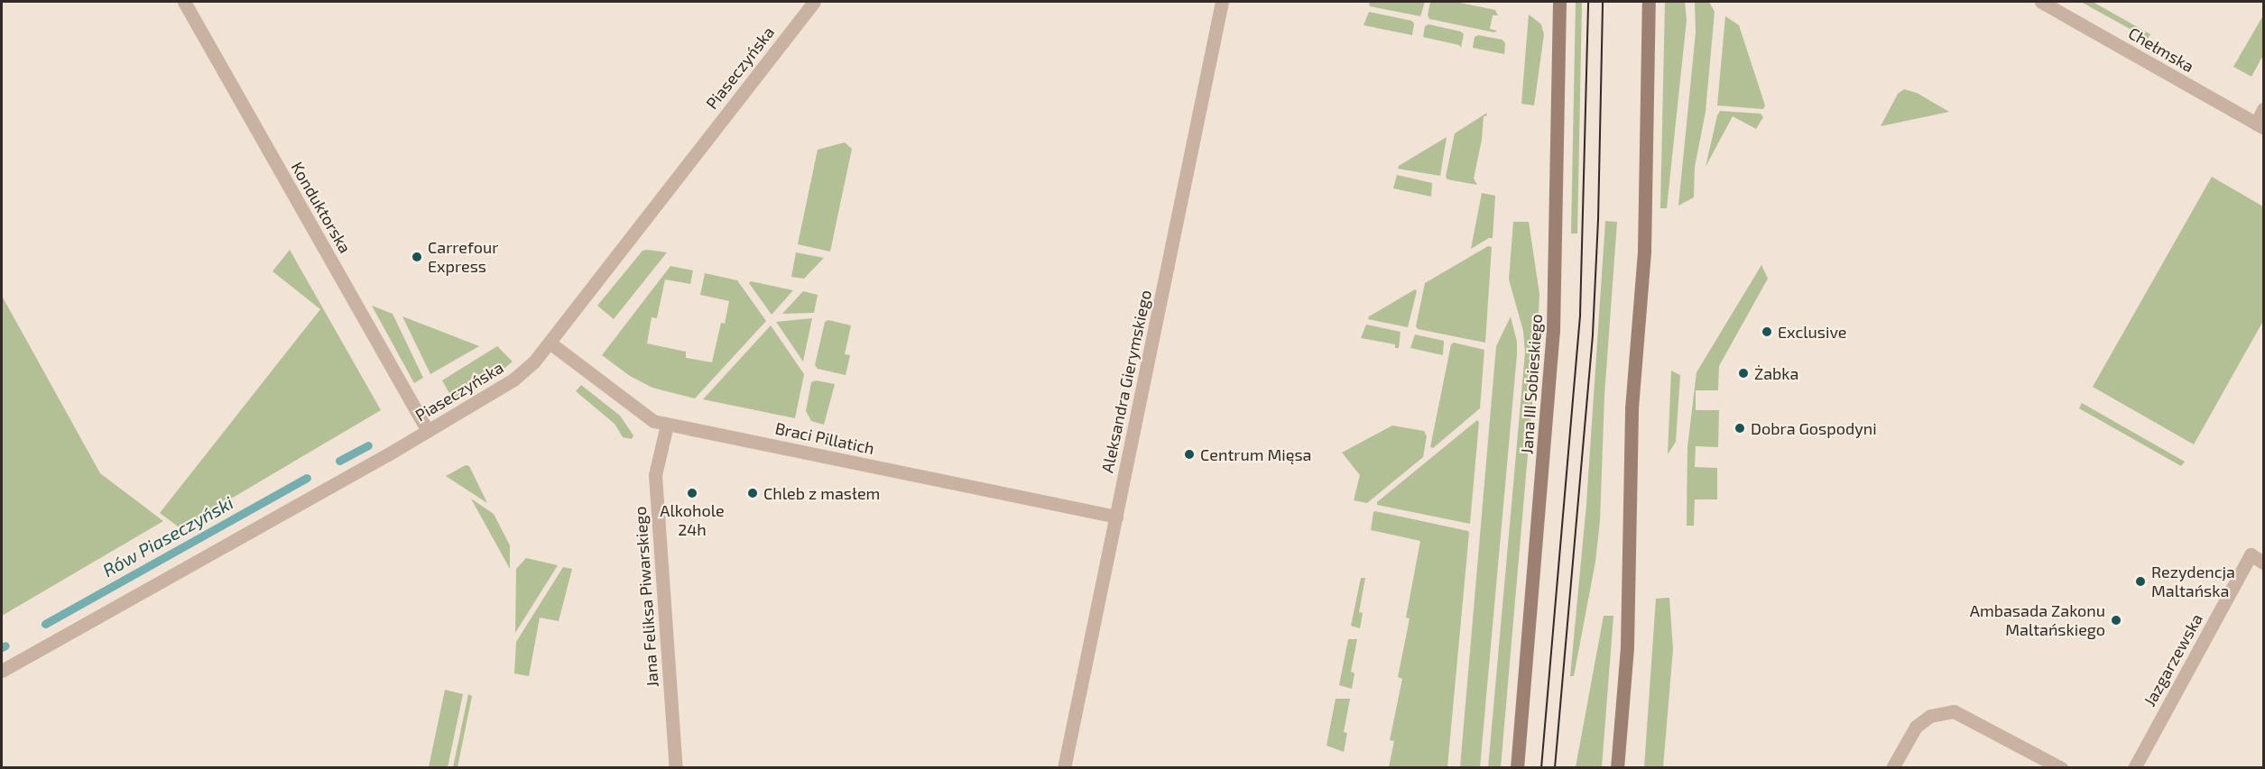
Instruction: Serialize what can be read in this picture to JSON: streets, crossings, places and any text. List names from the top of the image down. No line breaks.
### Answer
{"streets":{"main road":["Jana III Sobieskiego"],"street":["Chełmska","Piaseczyńska","Konduktorska","Aleksandra Gierymskiego","Braci Pillatich","Jana Feliksa Piwarskiego","Jazgarzewska"]},"crossings":[["Piaseczyńska","Konduktorska"],["Piaseczyńska","Braci Pillatich"],["Aleksandra Gierymskiego","Braci Pillatich"],["Braci Pillatich","Jana Feliksa Piwarskiego"]],"water":["Rów Piaseczyński"],"places":["Carrefour Express","Exclusive","Żabka","Dobra Gospodyni","Centrum Mięsa","Alkohole 24h","Chleb z masłem","Rezydencja Maltańska","Ambasada Zakonu Maltańskiego"]}
